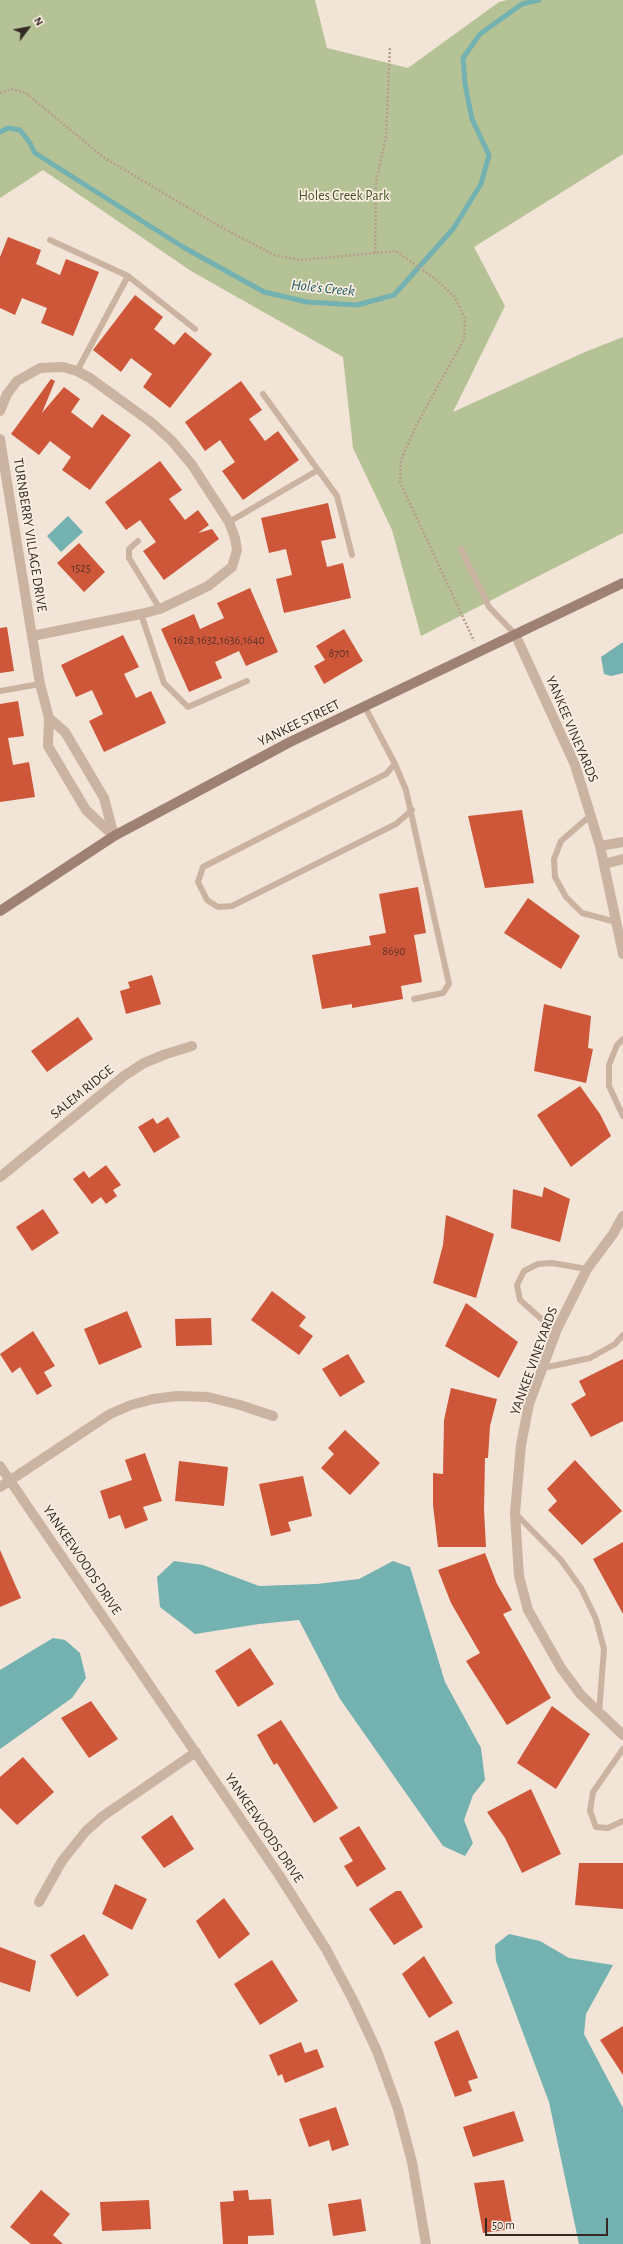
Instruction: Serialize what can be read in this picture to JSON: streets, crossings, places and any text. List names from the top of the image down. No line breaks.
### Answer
{"streets":{"street":["TURNBERRY VILLAGE DRIVE","YANKEE STREET","YANKEE VINEYARDS","SALEM RIDGE","YANKEEWOODS DRIVE"]},"crossings":[["TURNBERRY VILLAGE DRIVE","YANKEE STREET"],["YANKEE STREET","YANKEE VINEYARDS"]],"water":["Hole's Creek"],"parks":["Holes Creek Park"],"house_numbers":["1525","1628,1632,1636,1640","8701","8690"],"scale_bar":"50 m","north":"top right"}
